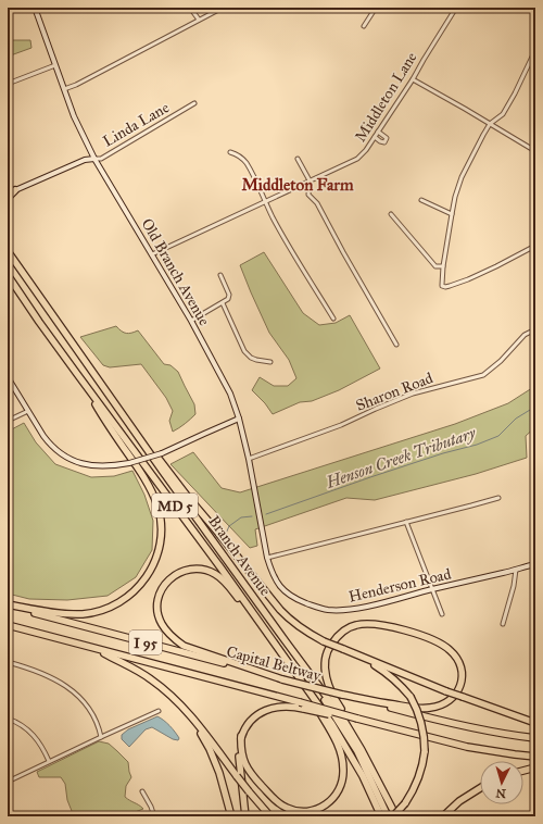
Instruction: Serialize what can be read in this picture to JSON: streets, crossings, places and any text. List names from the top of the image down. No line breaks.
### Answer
{"streets":{"highway":["MD 5","Branch Avenue","I 95","Capital Beltway"],"street":["Middleton Lane","Linda Lane","Old Branch Avenue","Sharon Road","Henderson Road"]},"crossings":[["Middleton Lane","Old Branch Avenue"],["Linda Lane","Old Branch Avenue"],["Old Branch Avenue","Sharon Road"],["Old Branch Avenue","Henderson Road"]],"districts":["Middleton Farm"],"water":["Henson Creek Tributary"],"north":"bottom"}
